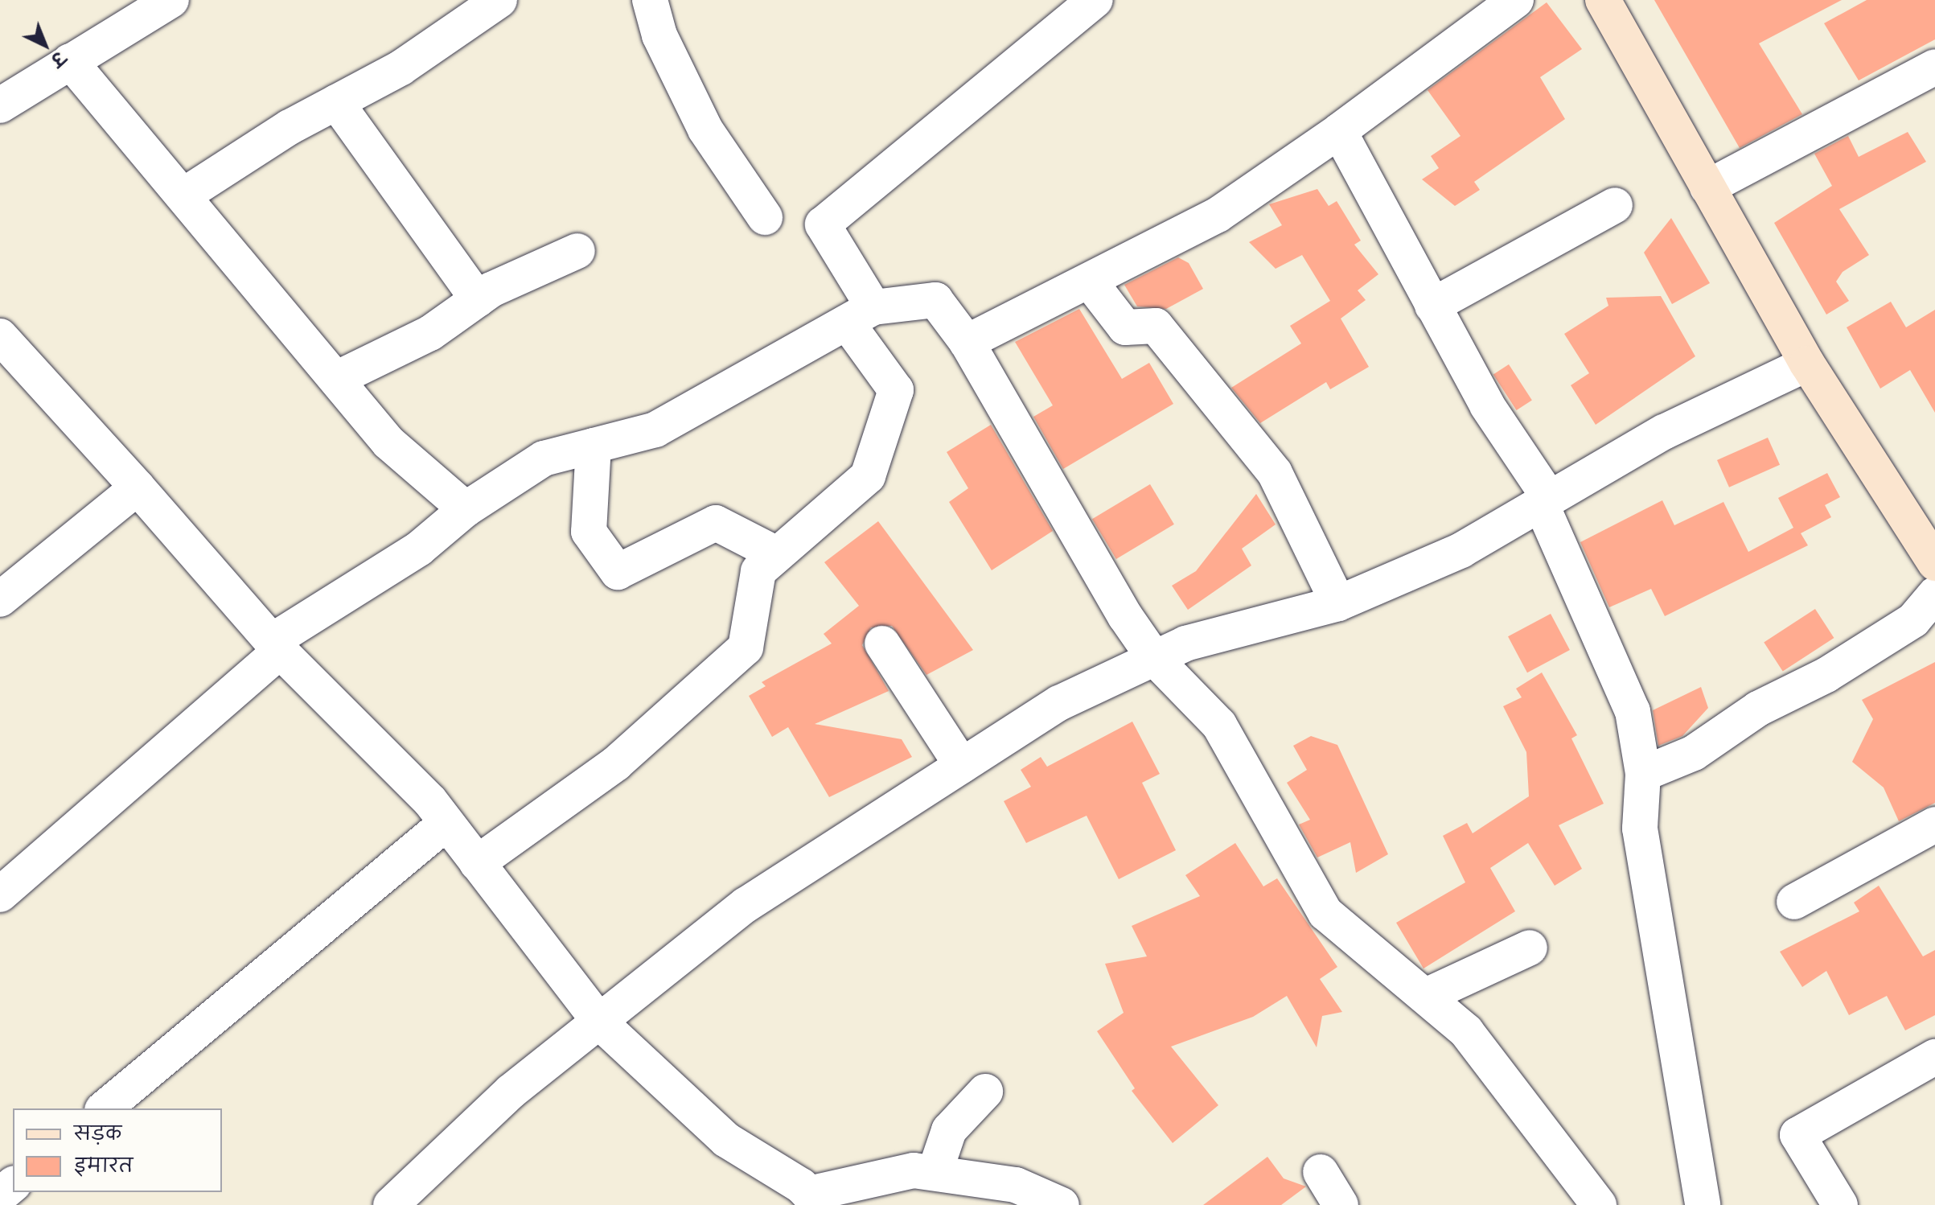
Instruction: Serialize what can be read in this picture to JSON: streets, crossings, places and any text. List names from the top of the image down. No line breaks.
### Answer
{"legend":["सड़क","इमारत"],"north":"bottom right"}
